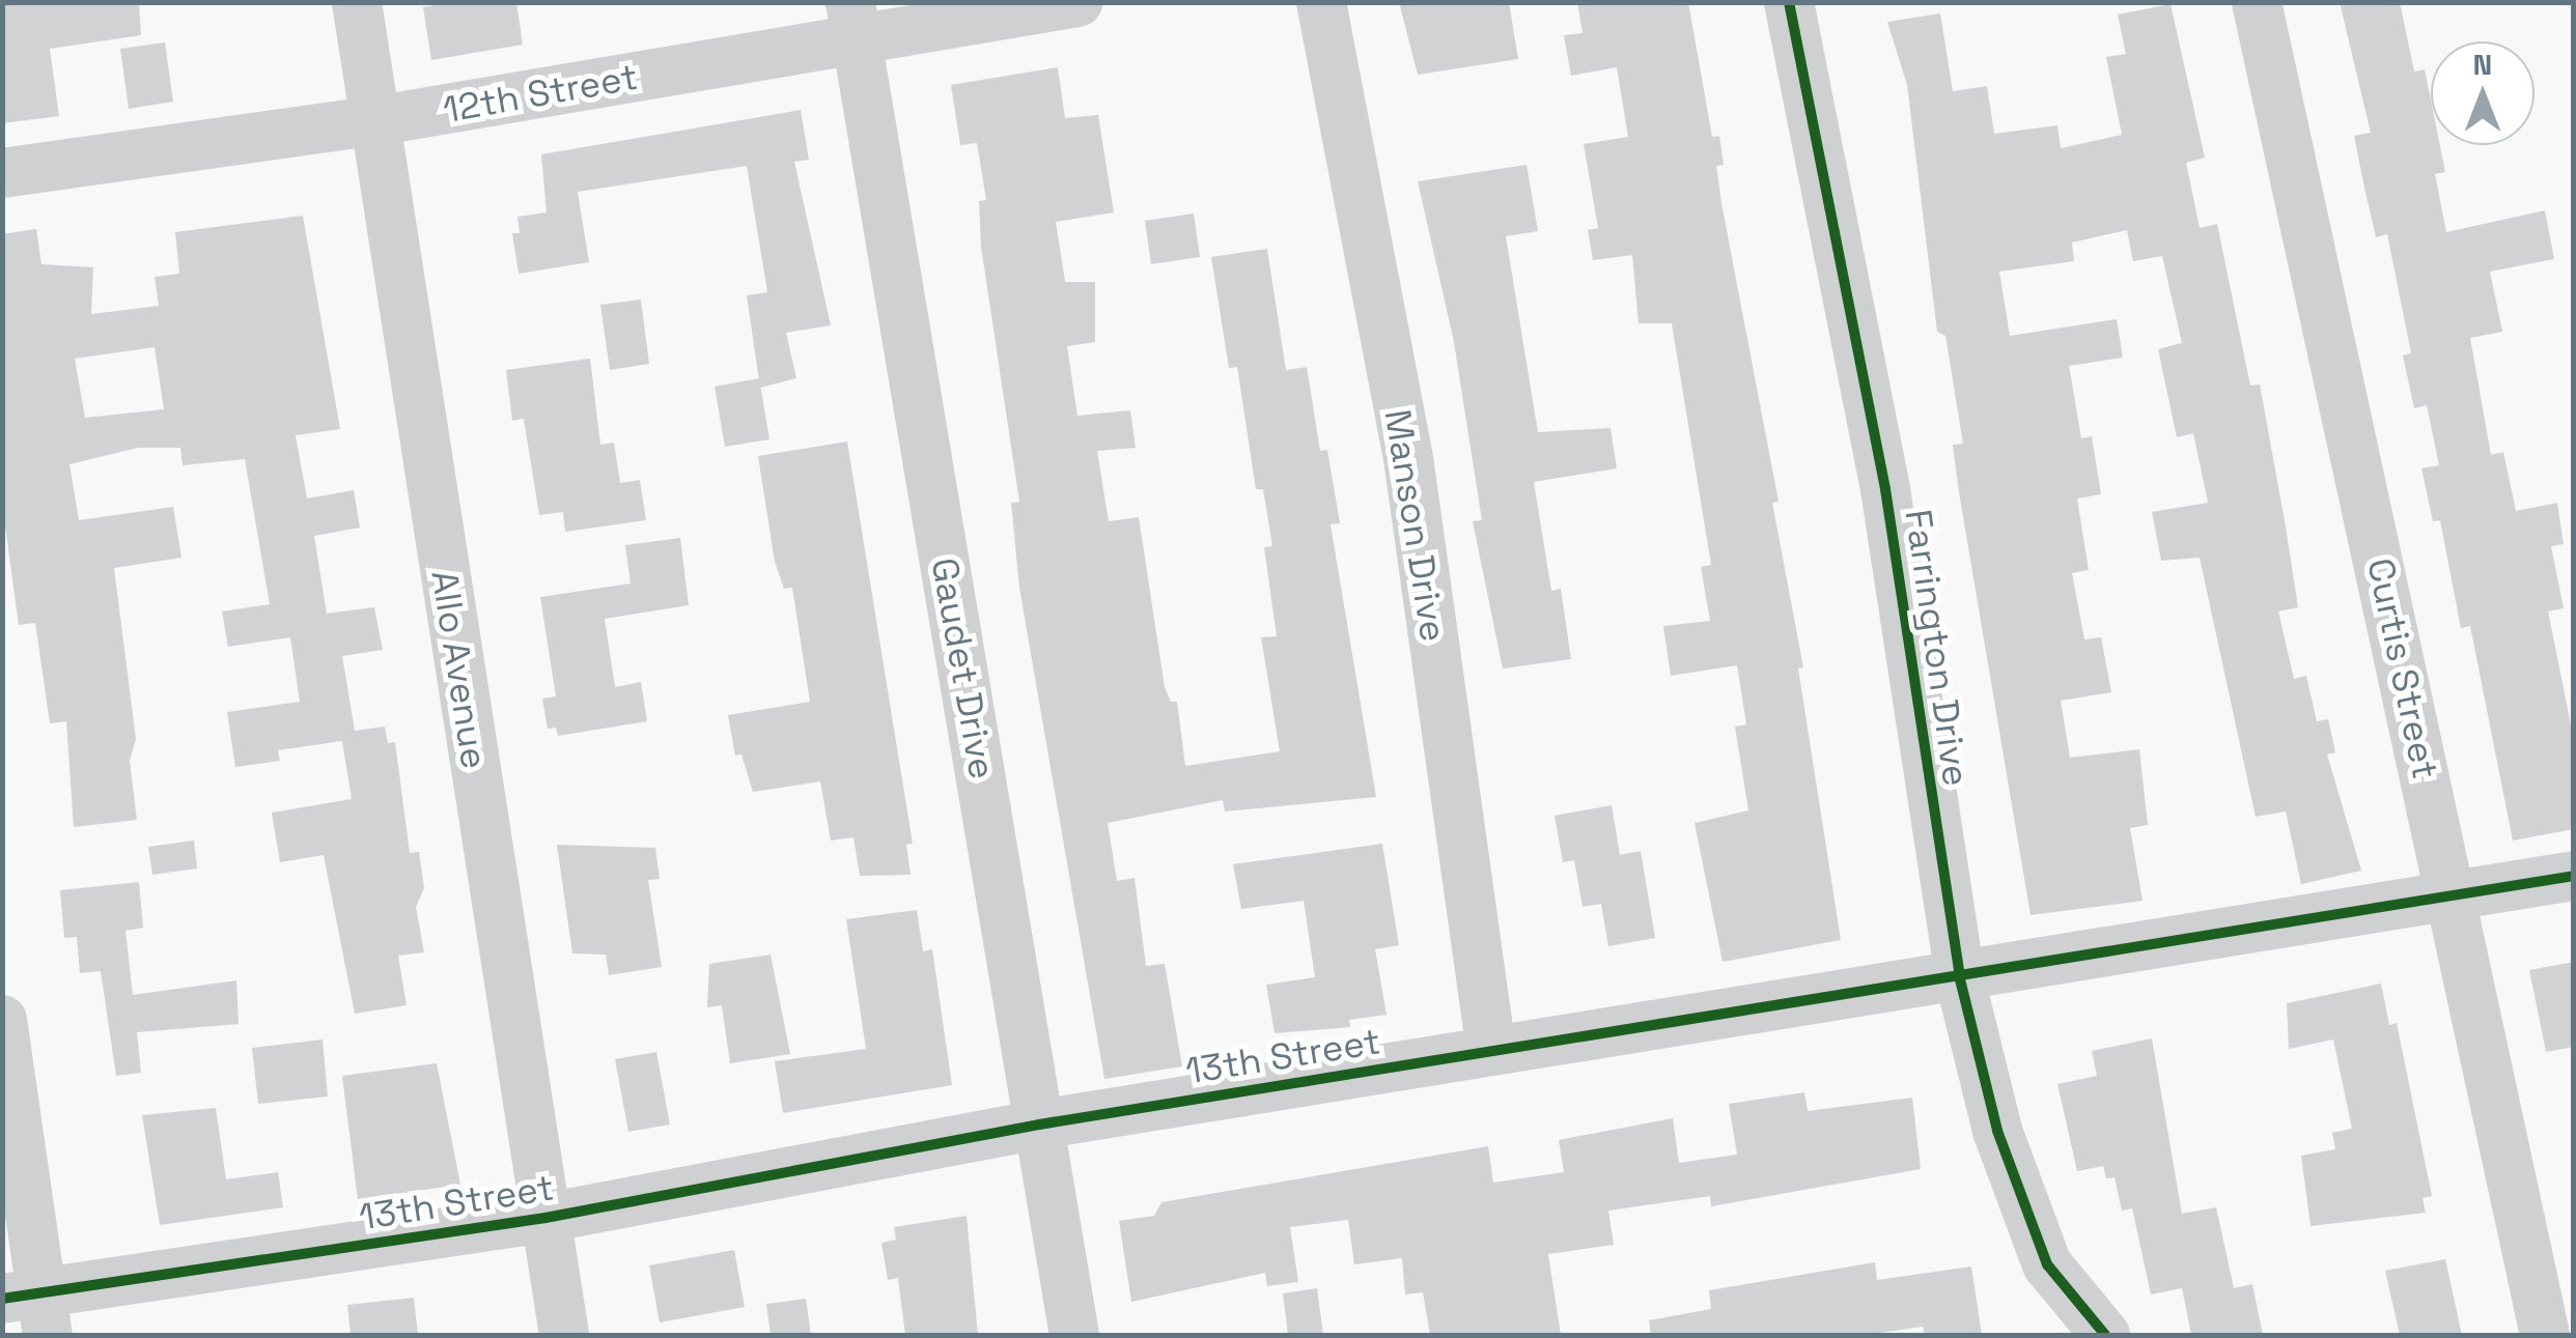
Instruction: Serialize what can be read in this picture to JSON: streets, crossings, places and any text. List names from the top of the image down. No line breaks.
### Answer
{"streets":{"street":["12th Street","Manson Drive","Farrington Drive","Gaudet Drive","Curtis Street","Allo Avenue","13th Street"]},"crossings":[["12th Street","Gaudet Drive"],["12th Street","Allo Avenue"],["Manson Drive","13th Street"],["Farrington Drive","13th Street"],["Gaudet Drive","13th Street"],["Curtis Street","13th Street"],["Allo Avenue","13th Street"]],"north":"top"}
